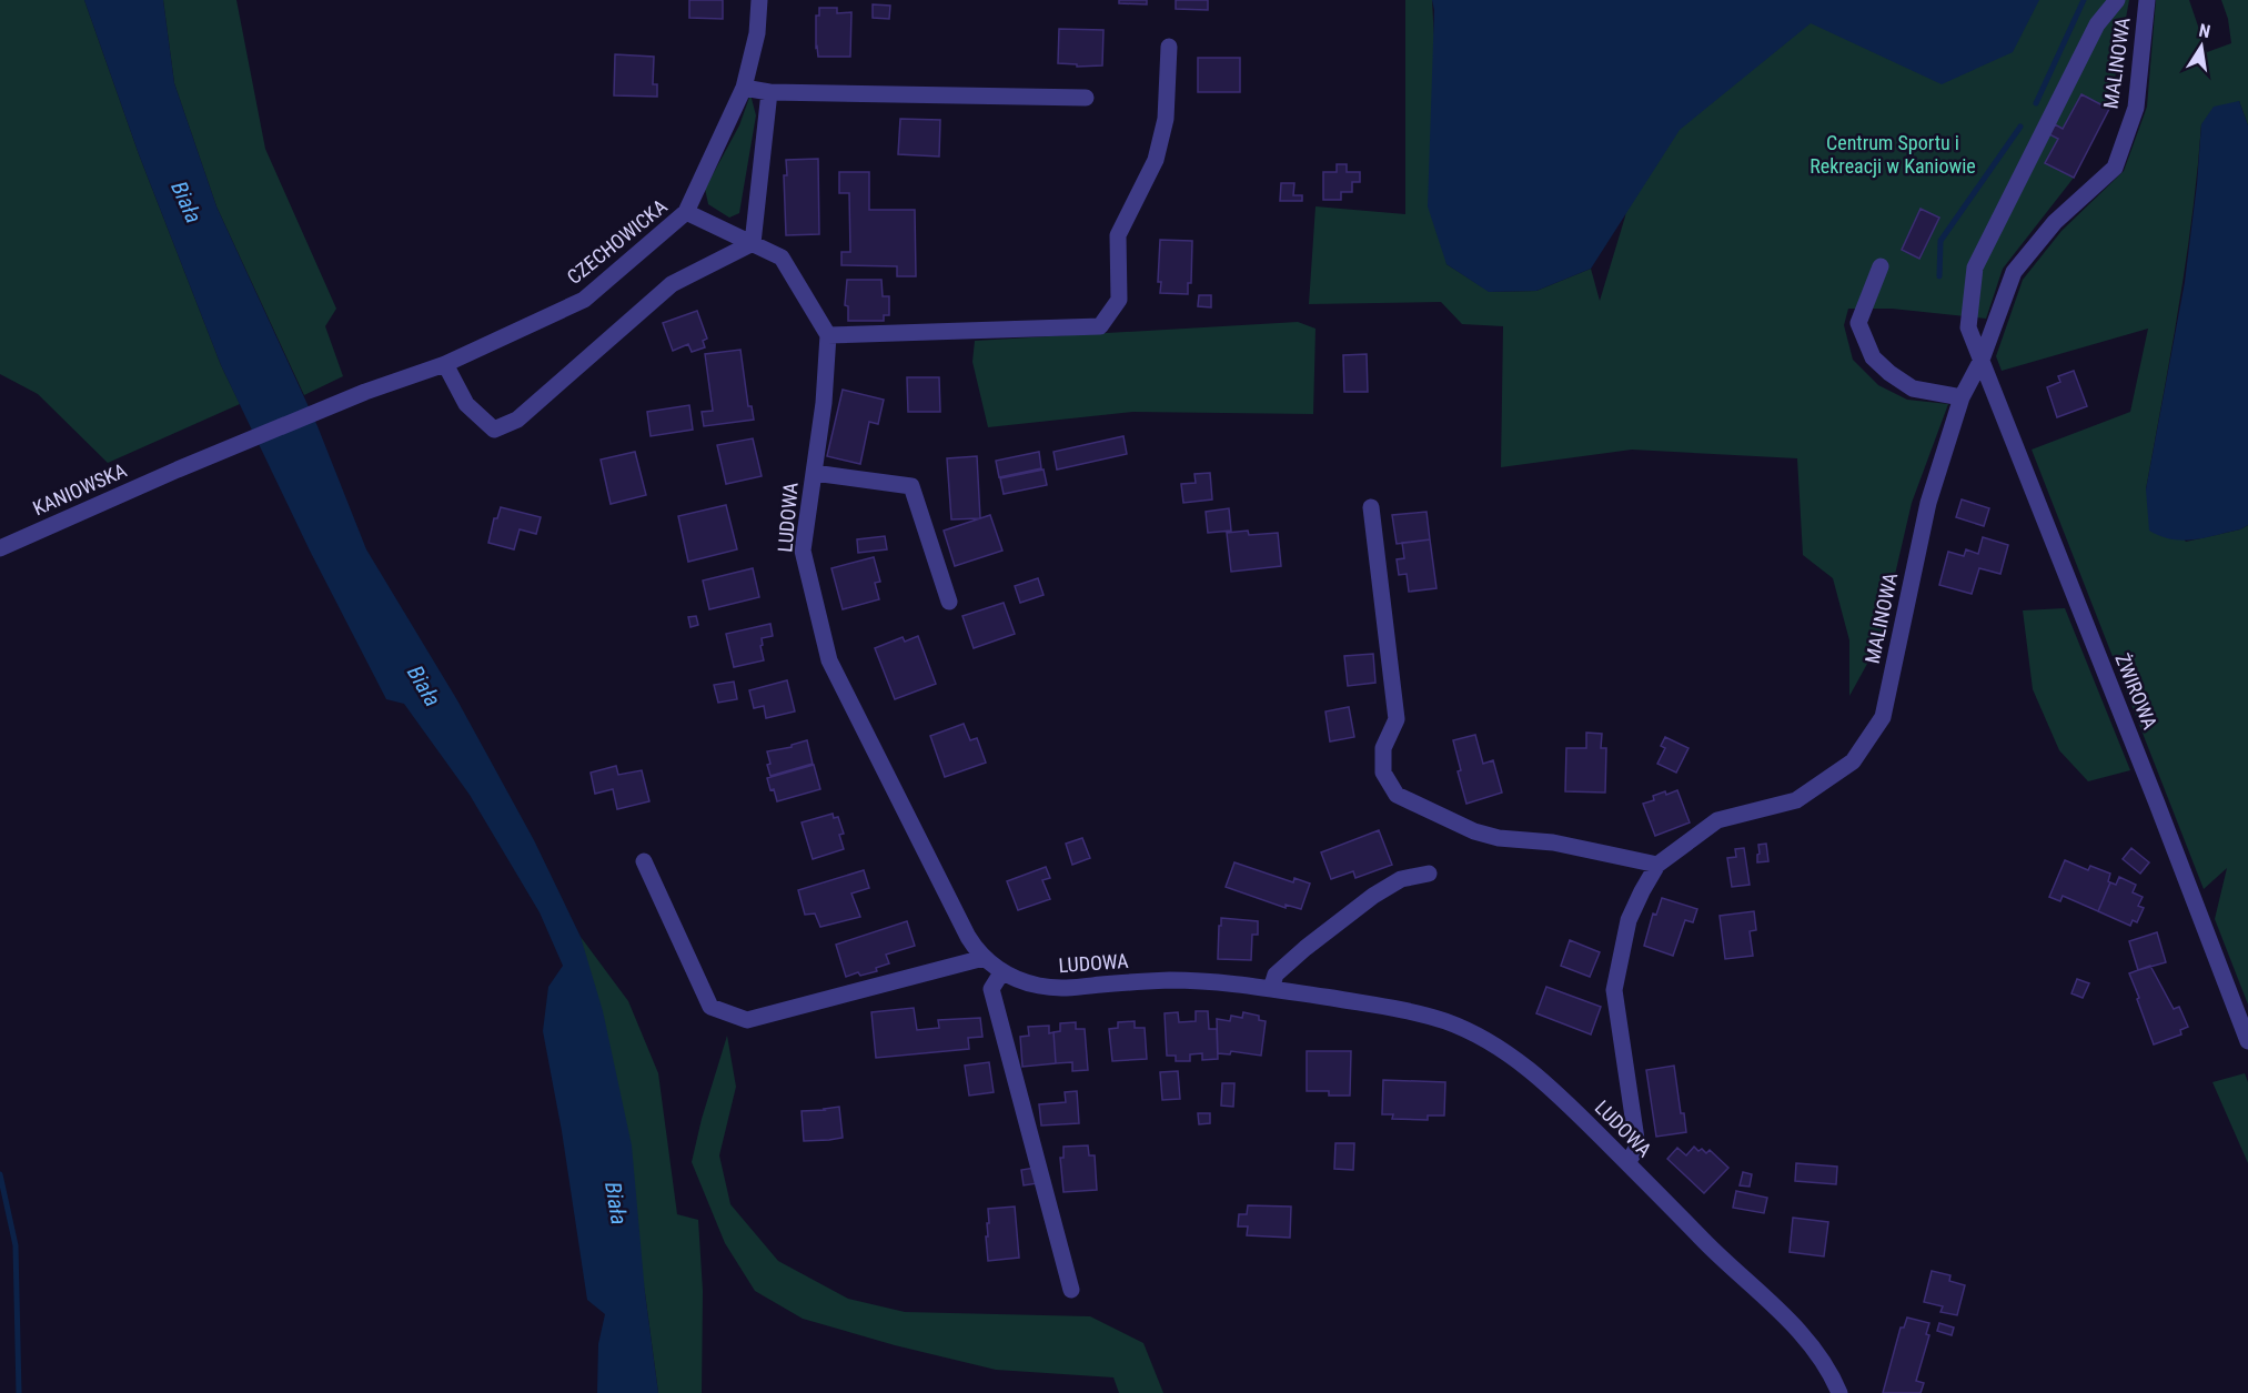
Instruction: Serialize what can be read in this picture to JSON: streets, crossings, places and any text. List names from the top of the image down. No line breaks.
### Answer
{"streets":{"street":["MALINOWA","CZECHOWICKA","KANIOWSKA","LUDOWA","ŻWIROWA"]},"crossings":[["MALINOWA","LUDOWA"],["MALINOWA","ŻWIROWA"],["CZECHOWICKA","KANIOWSKA"]],"water":["Biała"],"parks":["Centrum Sportu i Rekreacji w Kaniowie"],"north":"top"}
